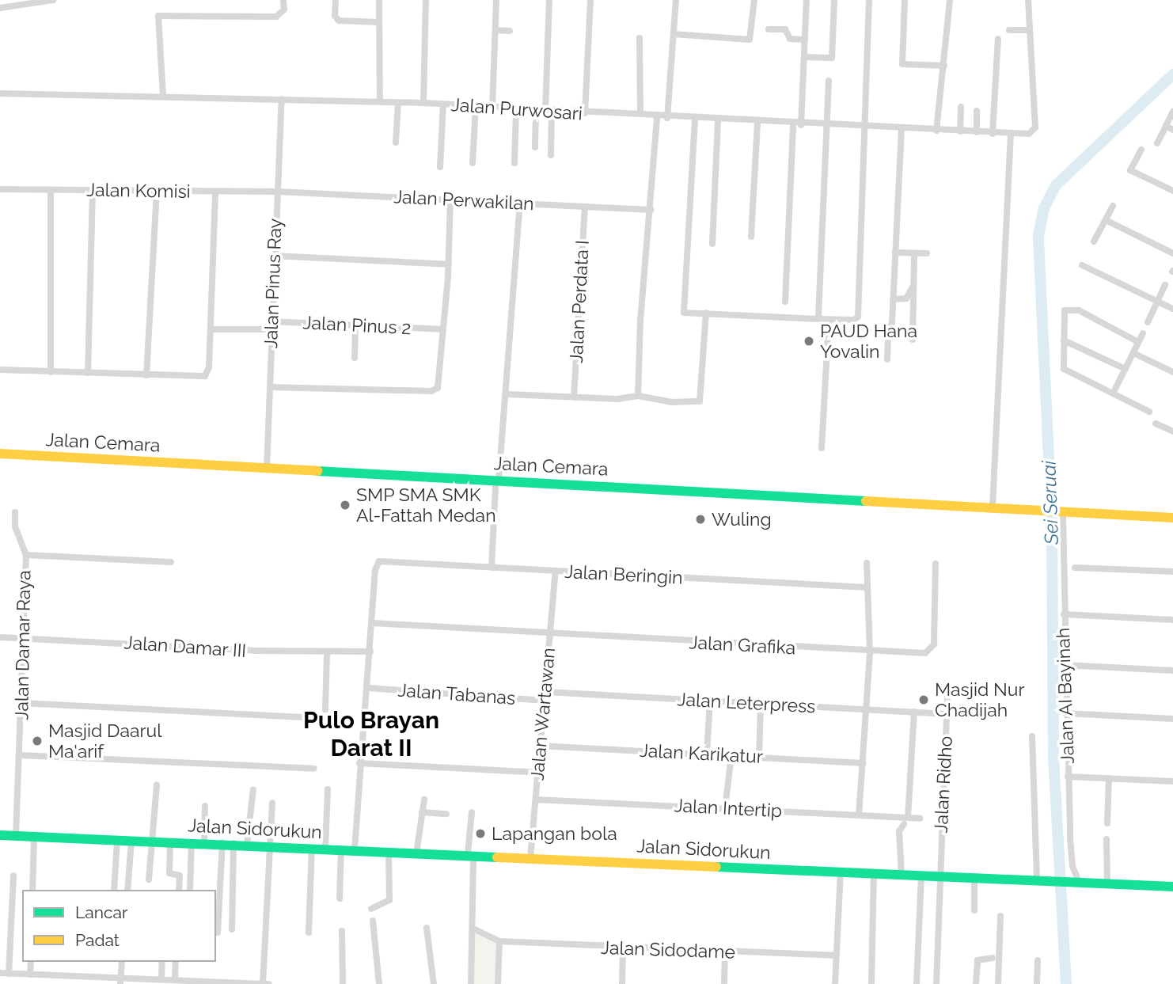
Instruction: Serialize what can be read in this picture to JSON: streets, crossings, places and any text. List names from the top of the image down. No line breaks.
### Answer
{"streets":{"main road":["Jalan Cemara","Jalan Sidorukun"],"street":["Jalan Purwosari","Jalan Komisi","Jalan Perwakilan","Jalan Pinus Ray","Jalan Perdata I","Jalan Pinus 2","Jalan Beringin","Jalan Damar Raya","Jalan Grafika","Jalan Damar III","Jalan Tabanas","Jalan AI Bayinah","Jalan Leterpress","Jalan Wartawan","Jalan Karikatur","Jalan Ridho","Jalan Intertip","Jalan Sidodame"]},"crossings":[["Jalan Purwosari","Jalan Pinus Ray"],["Jalan Komisi","Jalan Perwakilan"],["Jalan Komisi","Jalan Pinus Ray"],["Jalan Perwakilan","Jalan Pinus Ray"],["Jalan Perwakilan","Jalan Perdata I"],["Jalan Pinus Ray","Jalan Pinus 2"],["Jalan Pinus Ray","Jalan Cemara"],["Jalan Cemara","Jalan AI Bayinah"],["Jalan Beringin","Jalan Grafika"],["Jalan Beringin","Jalan Wartawan"],["Jalan Damar Raya","Jalan Damar III"],["Jalan Damar Raya","Jalan Sidorukun"],["Jalan Grafika","Jalan Wartawan"],["Jalan Tabanas","Jalan Wartawan"],["Jalan AI Bayinah","Jalan Sidorukun"],["Jalan Leterpress","Jalan Wartawan"],["Jalan Leterpress","Jalan Ridho"],["Jalan Wartawan","Jalan Karikatur"],["Jalan Wartawan","Jalan Intertip"],["Jalan Wartawan","Jalan Sidorukun"],["Jalan Ridho","Jalan Sidorukun"]],"districts":["Pulo Brayan Darat II"],"water":["Sei Seruai"],"places":["PAUD Hana Yovalin","SMP SMA SMK Al-Fattah Medan","Wuling","Masjid Nur Chadijah","Masjid Daarul Ma'arif","Lapangan bola"],"legend":["Lancar","Padat"]}
